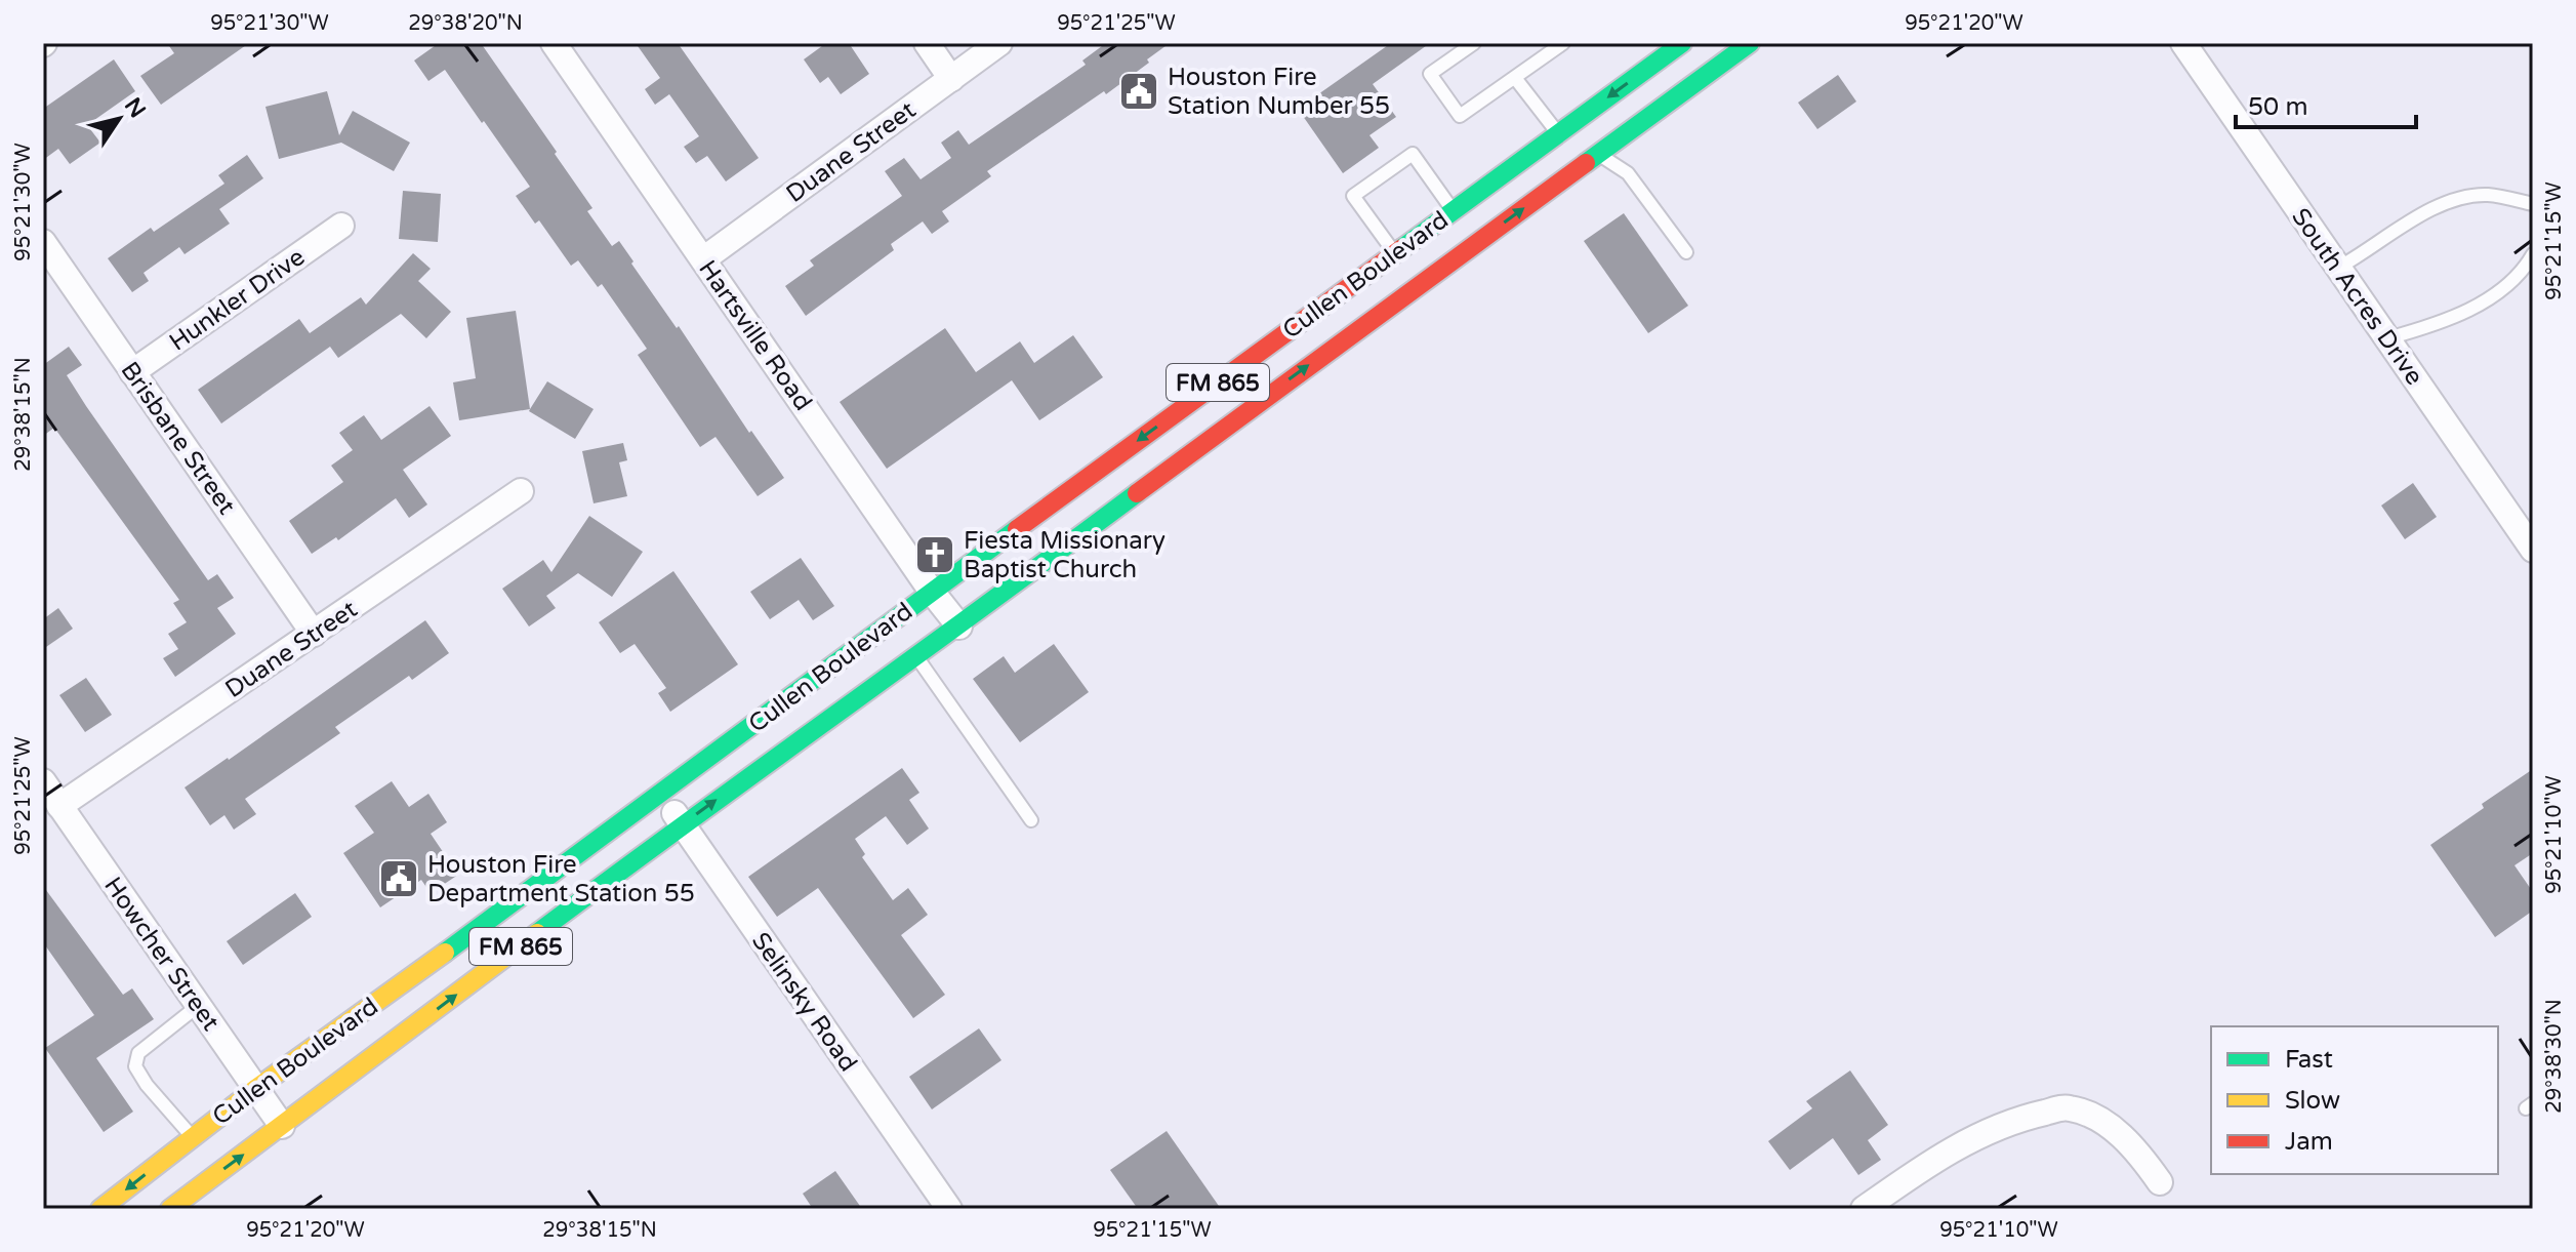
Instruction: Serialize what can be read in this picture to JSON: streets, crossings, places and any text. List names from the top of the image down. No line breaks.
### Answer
{"streets":{"main road":["Cullen Boulevard","FM 865"],"street":["Duane Street","South Acres Drive","Hunkler Drive","Hartsville Road","Brisbane Street","Howcher Street","Selinsky Road"]},"crossings":[["Duane Street","Hartsville Road"],["Duane Street","Brisbane Street"],["Duane Street","Howcher Street"],["Cullen Boulevard","Hartsville Road"],["Cullen Boulevard","Howcher Street"],["Cullen Boulevard","Selinsky Road"],["Hunkler Drive","Brisbane Street"]],"places":{"public building":["Houston Fire Station Number 55","Houston Fire Department Station 55"],"church":["Fiesta Missionary Baptist Church"]},"legend":["Fast","Slow","Jam"],"scale_bar":"50 m","north":"top right","coordinates":["95°21'30\"W","29°38'20\"N","95°21'25\"W","95°21'20\"W","95°21'15\"W","29°38'15\"N","95°21'10\"W","29°38'30\"N"]}
